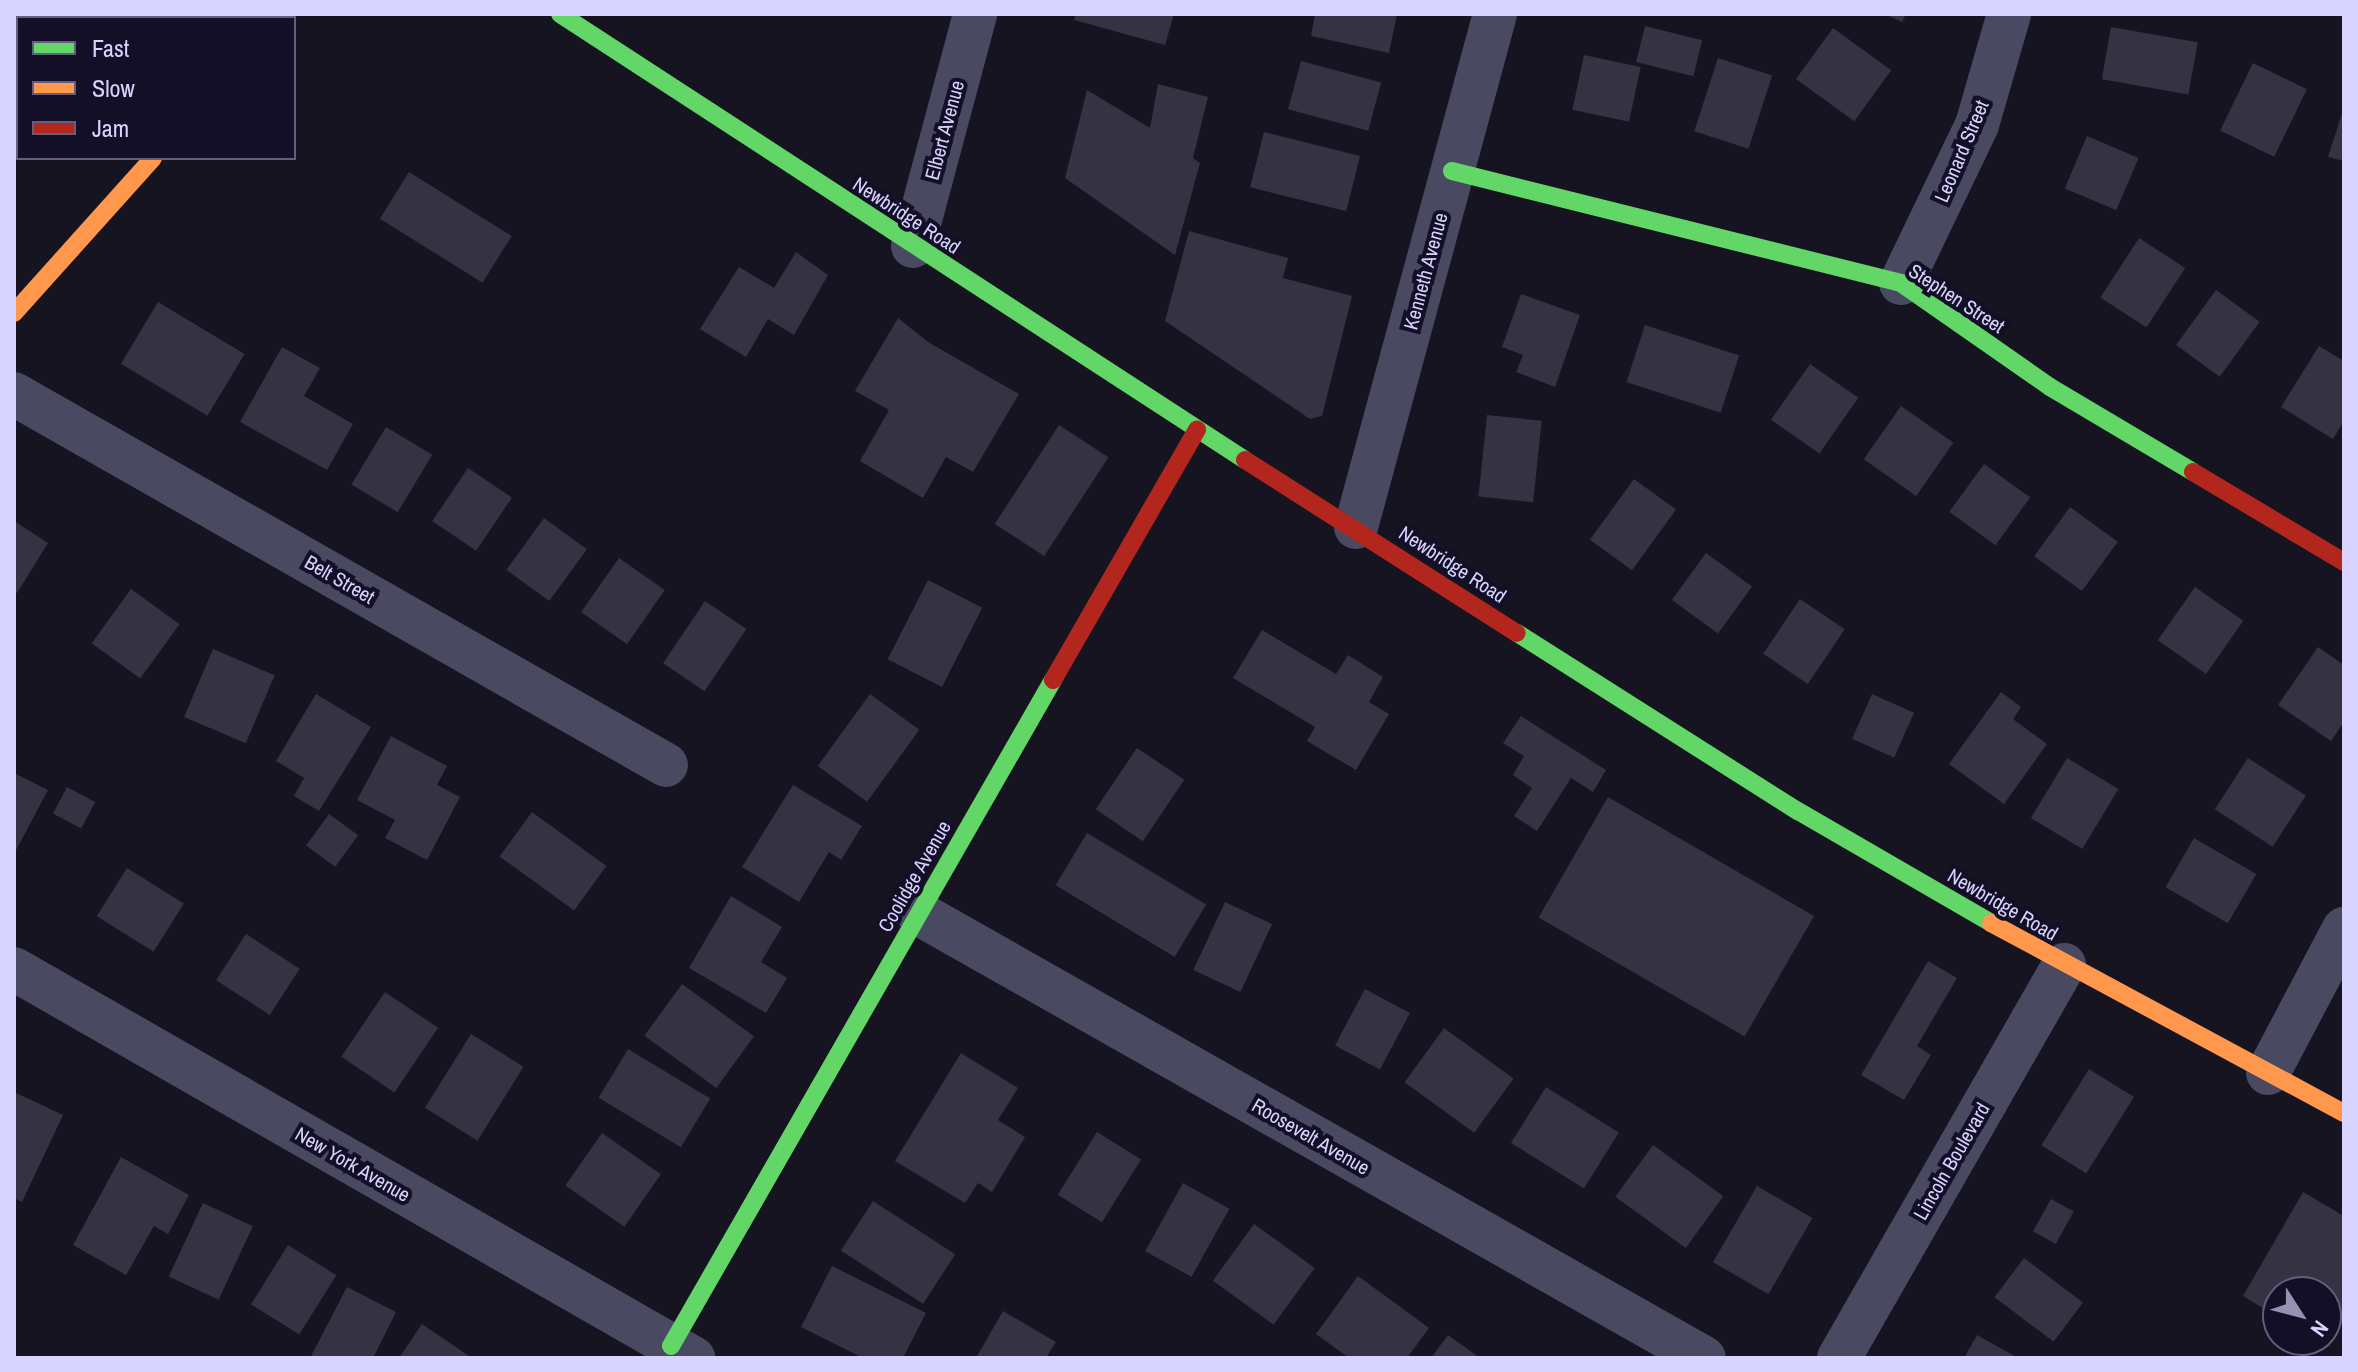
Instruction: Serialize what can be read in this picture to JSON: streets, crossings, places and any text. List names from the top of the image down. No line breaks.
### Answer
{"streets":{"street":["Elbert Avenue","Leonard Street","Newbridge Road","Kenneth Avenue","Stephen Street","Belt Street","Coolidge Avenue","Roosevelt Avenue","Lincoln Boulevard","New York Avenue"]},"crossings":[["Elbert Avenue","Newbridge Road"],["Leonard Street","Stephen Street"],["Newbridge Road","Kenneth Avenue"],["Newbridge Road","Coolidge Avenue"],["Newbridge Road","Lincoln Boulevard"],["Kenneth Avenue","Stephen Street"],["Coolidge Avenue","Roosevelt Avenue"],["Coolidge Avenue","New York Avenue"]],"legend":["Fast","Slow","Jam"],"north":"bottom right"}
